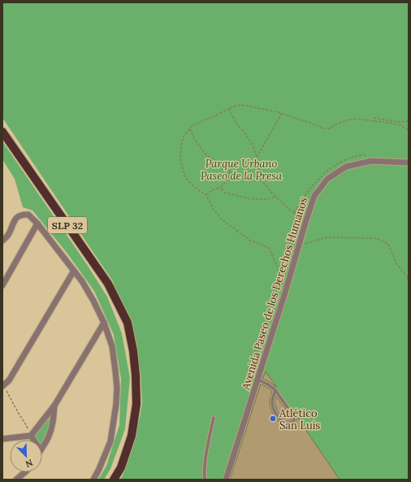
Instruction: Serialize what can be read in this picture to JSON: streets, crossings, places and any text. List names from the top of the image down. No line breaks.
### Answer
{"streets":{"main road":["SLP 32"],"street":["Avenida Paseo de los Derechos Humanos"]},"parks":["Parque Urbano Paseo de la Presa"],"places":["Atlético San Luis"],"north":"bottom right"}
